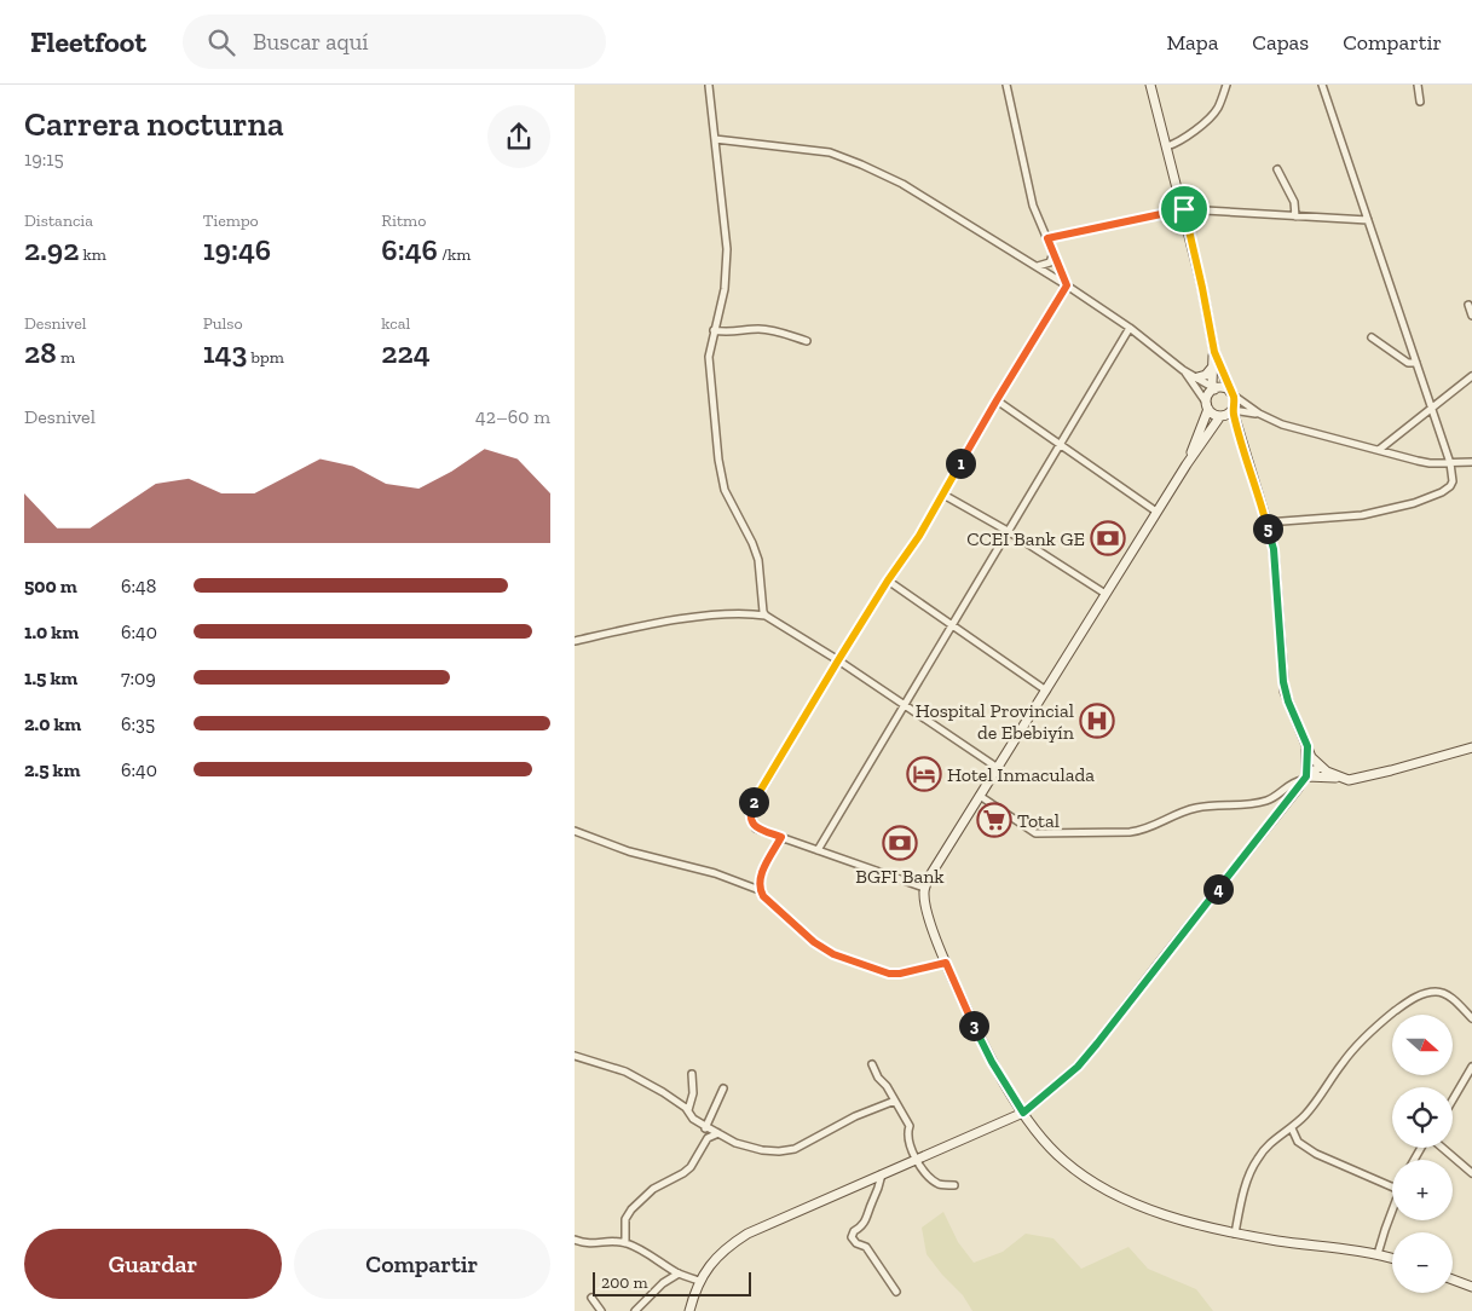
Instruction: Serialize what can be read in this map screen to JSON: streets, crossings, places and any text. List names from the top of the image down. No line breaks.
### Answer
{"places":{"bank":["CCEI Bank GE","BGFI Bank"],"hospital":["Hospital Provincial de Ebebiyín"],"hotel":["Hotel Inmaculada"],"supermarket":["Total"]},"scale_bar":"200 m","north":"right","page":{"header":"Fleetfoot","search":"Buscar aquí","nav":["Mapa","Capas","Compartir"],"heading":["Carrera nocturna","19:15"],"stats":[["Distancia","2.92 km"],["Tiempo","19:46"],["Ritmo","6:46 /km"],["Desnivel","28 m"],["Pulso","143 bpm"],["kcal","224"]],"chart":["Desnivel","42–60 m"],"pins":["1","5","2","4","3"],"list":[{"name":"500 m","note":"6:48"},{"name":"1.0 km","note":"6:40"},{"name":"1.5 km","note":"7:09"},{"name":"2.0 km","note":"6:35"},{"name":"2.5 km","note":"6:40"}],"map_buttons":["+","−"],"buttons":["Guardar","Compartir"],"scale":"200 m"}}
